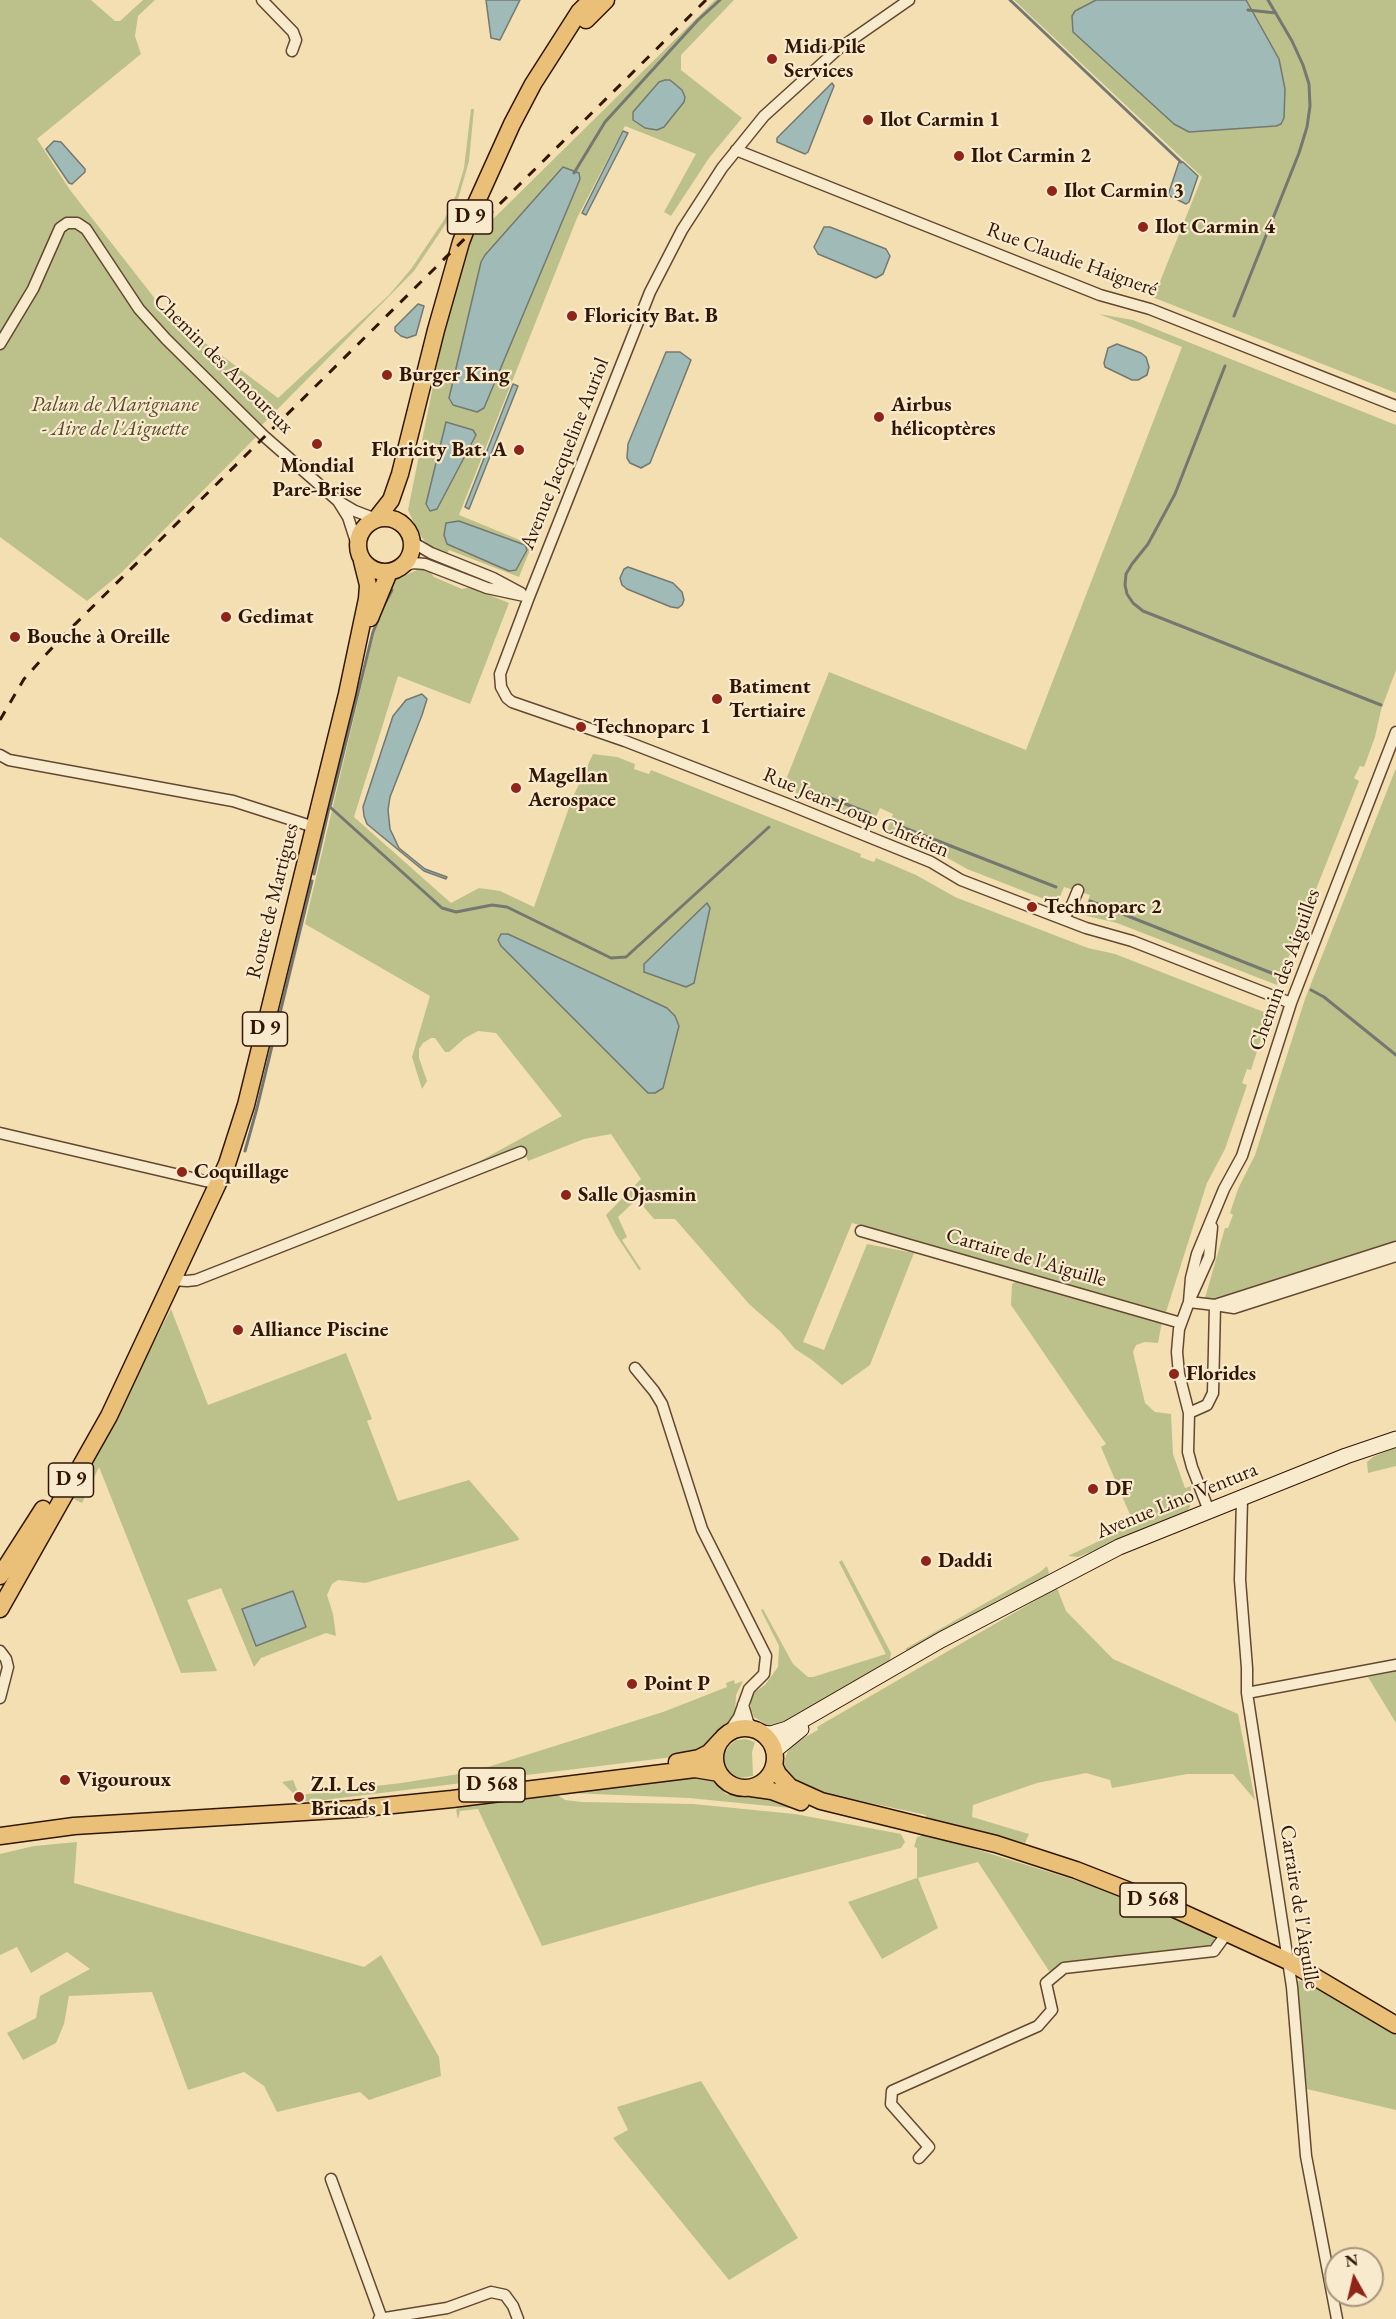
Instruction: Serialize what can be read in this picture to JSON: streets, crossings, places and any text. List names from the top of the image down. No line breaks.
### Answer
{"streets":{"main road":["D 9","Route de Martigues","Avenue Lino Ventura","D 568"],"street":["Rue Claudie Haigneré","Chemin des Amoureux","Avenue Jacqueline Auriol","Rue Jean-Loup Chrétien","Chemin des Aiguilles","Carraire de l'Aiguille"]},"crossings":[["D 9","Chemin des Amoureux"],["D 9","Route de Martigues"],["Rue Claudie Haigneré","Avenue Jacqueline Auriol"],["Chemin des Amoureux","Route de Martigues"],["Avenue Jacqueline Auriol","Rue Jean-Loup Chrétien"],["Rue Jean-Loup Chrétien","Chemin des Aiguilles"],["Carraire de l'Aiguille","Avenue Lino Ventura"],["Carraire de l'Aiguille","D 568"],["Avenue Lino Ventura","D 568"]],"parks":["Palun de Marignane - Aire de l'Aiguette"],"places":["Midi Pile Services","Ilot Carmin 1","Ilot Carmin 2","Ilot Carmin 3","Ilot Carmin 4","Floricity Bat. B","Burger King","Airbus hélicoptères","Mondial Pare-Brise","Floricity Bat. A","Gedimat","Bouche à Oreille","Batiment Tertiaire","Technoparc 1","Magellan Aerospace","Technoparc 2","Coquillage","Salle Ojasmin","Alliance Piscine","Florides","DF","Daddi","Point P","Vigouroux","Z.I. Les Bricads 1"],"north":"top"}
